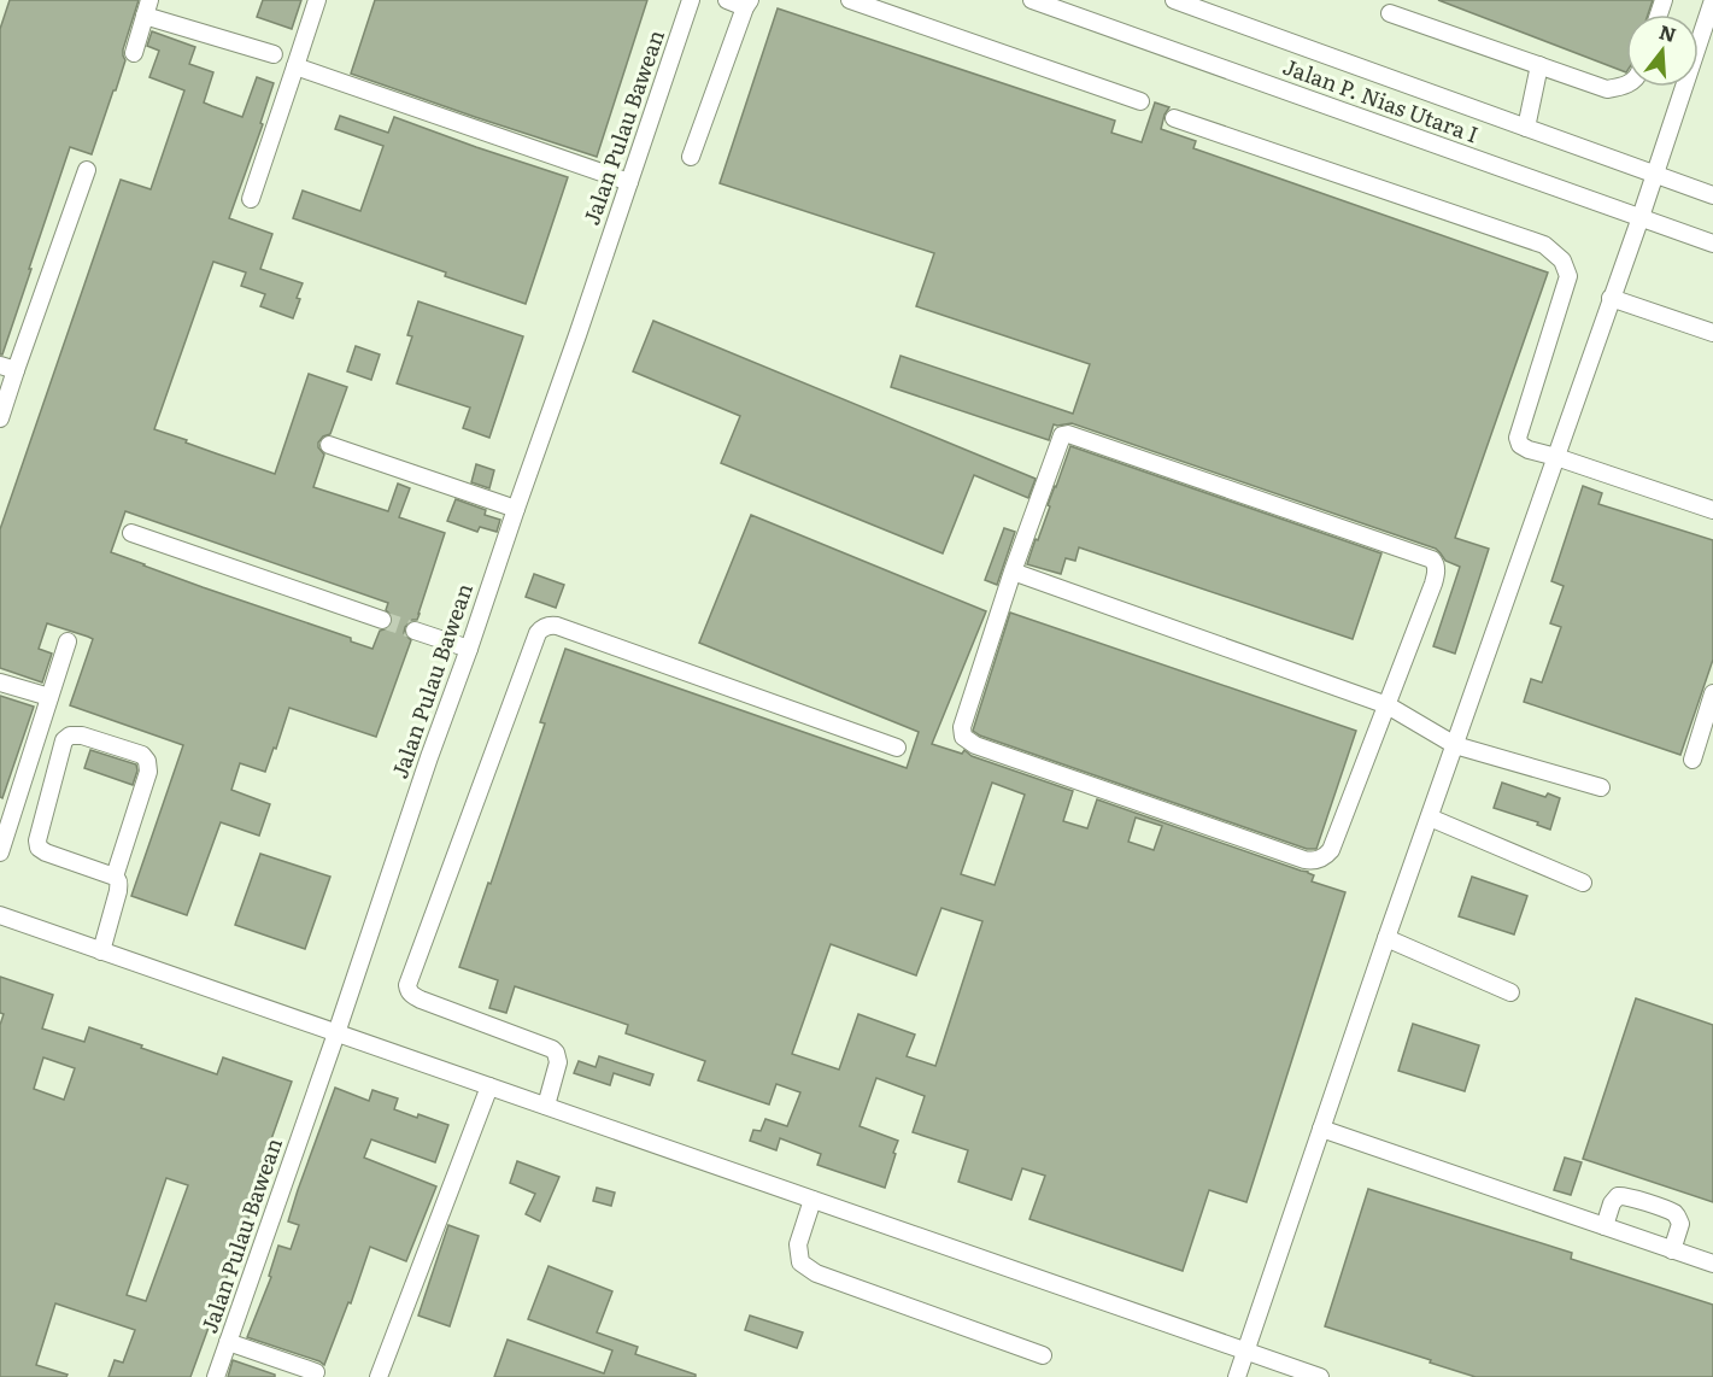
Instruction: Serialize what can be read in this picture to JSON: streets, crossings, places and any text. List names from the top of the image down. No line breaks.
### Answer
{"streets":{"street":["Jalan P. Nias Utara I","Jalan Pulau Bawean"]},"north":"top"}
